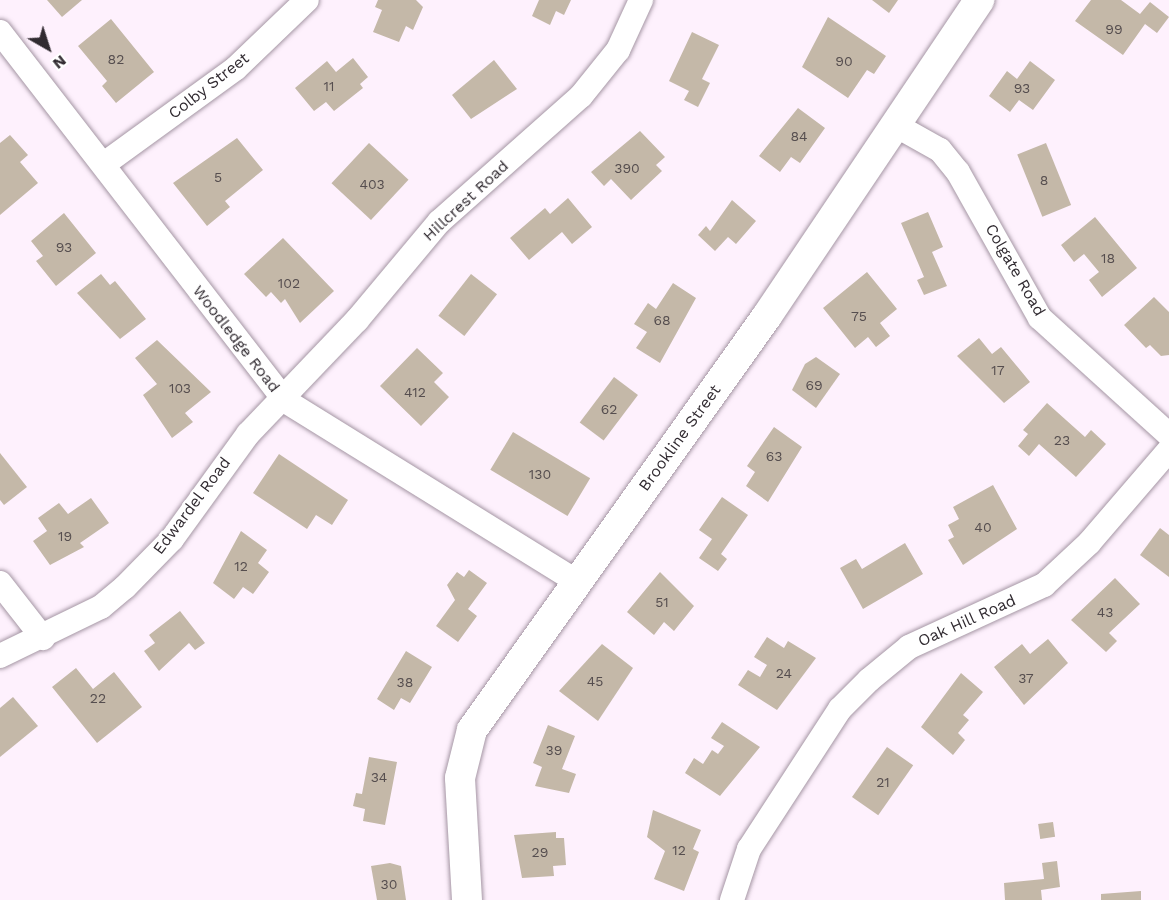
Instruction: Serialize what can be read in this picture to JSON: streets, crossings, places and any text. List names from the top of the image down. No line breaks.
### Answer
{"streets":{"street":["Colby Street","Hillcrest Road","Colgate Road","Woodledge Road","Brookline Street","Edwardel Road","Oak Hill Road"]},"crossings":[["Colby Street","Woodledge Road"],["Hillcrest Road","Woodledge Road"],["Hillcrest Road","Edwardel Road"],["Colgate Road","Brookline Street"],["Woodledge Road","Brookline Street"],["Woodledge Road","Edwardel Road"]],"house_numbers":["99","82","90","11","93","84","390","5","8","403","93","18","102","75","68","17","69","103","412","62","23","63","130","40","19","12","51","43","24","37","45","38","22","39","34","21","12","29","30"],"north":"bottom right"}
